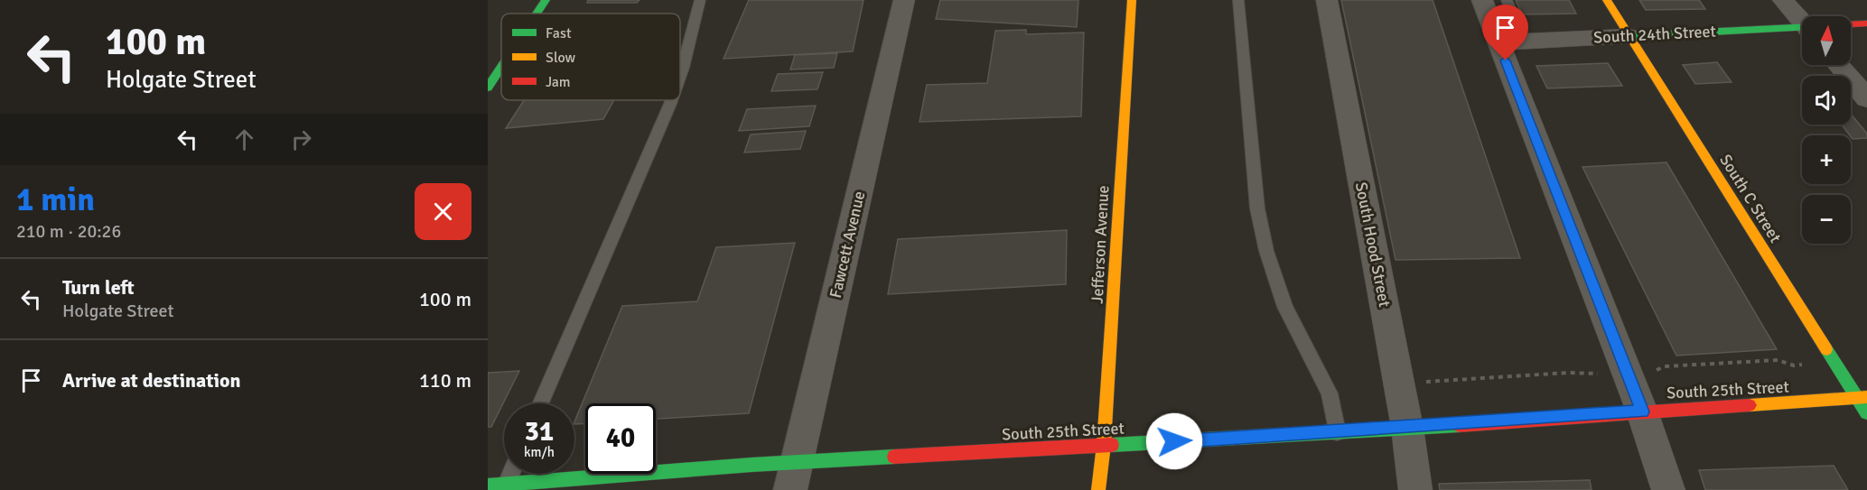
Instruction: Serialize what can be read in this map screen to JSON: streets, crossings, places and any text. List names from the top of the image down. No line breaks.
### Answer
{"streets":{"street":["South 24th Street","South C Street","Fawcett Avenue","Jefferson Avenue","South Hood Street","South 25th Street"]},"crossings":[["South 24th Street","South C Street"],["South C Street","South 25th Street"],["Fawcett Avenue","South 25th Street"],["Jefferson Avenue","South 25th Street"],["South Hood Street","South 25th Street"]],"legend":["Fast","Slow","Jam"],"north":"top","page":{"turn":["100 m","Holgate Street"],"map_buttons":["+","−"],"heading":["1 min","210 m · 20:26"],"list":[{"name":"Turn left","note":"Holgate Street","value":"100 m"},{"name":"Arrive at destination","value":"110 m"}],"speed":"31 km/h","limit":"40"}}
